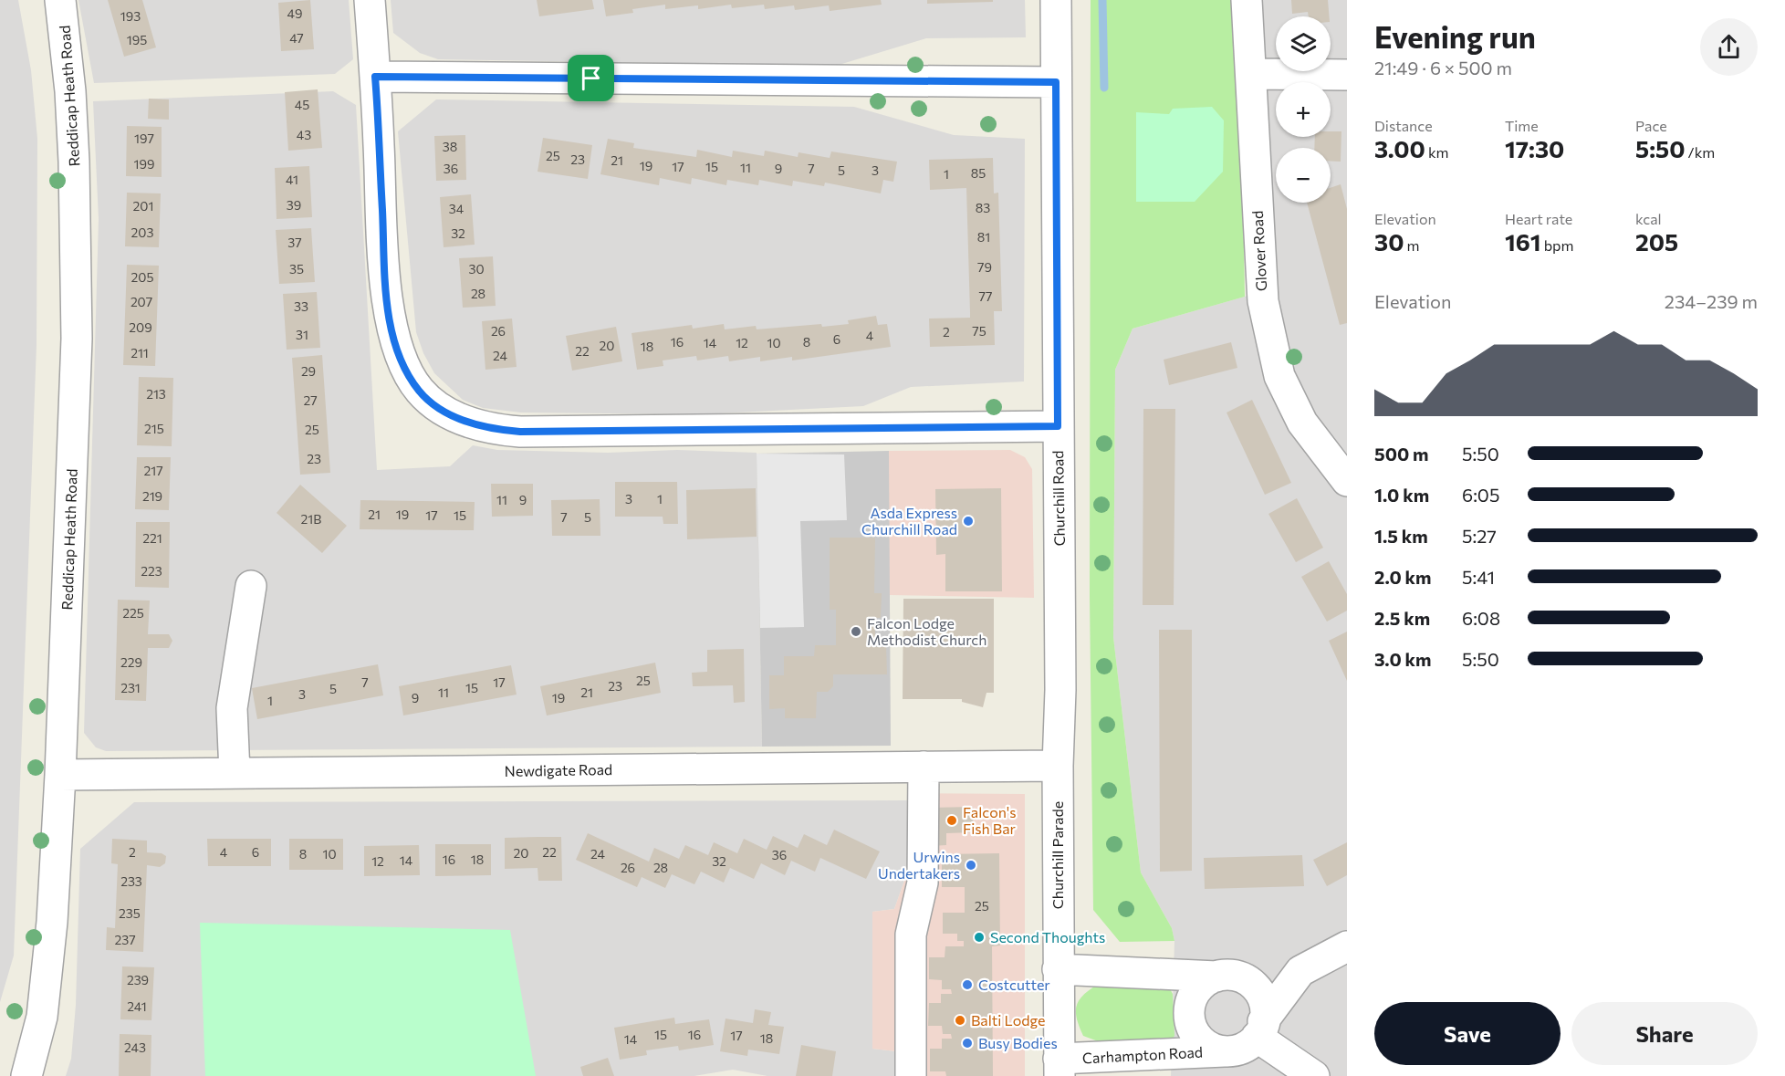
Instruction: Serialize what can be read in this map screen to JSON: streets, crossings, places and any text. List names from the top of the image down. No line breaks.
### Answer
{"streets":{"street":["Reddicap Heath Road","Glover Road","Churchill Road","Newdigate Road","Churchill Parade","Carhampton Road"]},"crossings":[["Reddicap Heath Road","Newdigate Road"],["Churchill Road","Newdigate Road"],["Churchill Road","Churchill Parade"],["Newdigate Road","Churchill Parade"],["Churchill Parade","Carhampton Road"]],"places":["Asda Express Churchill Road","Falcon Lodge Methodist Church","Falcon's Fish Bar","Urwins Undertakers","Second Thoughts","Costcutter","Balti Lodge","Busy Bodies"],"house_numbers":["49","193","47","195","45","43","197","38","25","23","21","199","19","17","15","11","36","9","7","5","3","85","1","41","39","201","83","34","203","32","81","37","79","35","30","205","28","77","207","33","209","26","75","2","31","4","6","16","8","14","12","10","20","18","22","211","24","29","213","27","215","25","23","217","219","3","1","11","9","21","19","17","15","7","5","21B","221","223","225","229","25","7","17","23","231","15","5","11","21","3","9","19","1","2","4","6","22","20","8","10","24","36","16","18","14","12","32","26","28","233","25","235","237","239","241","15","16","17","18","14","243"],"page":{"heading":["Evening run","21:49 · 6 × 500 m"],"map_buttons":["+","−"],"stats":[["Distance","3.00 km"],["Time","17:30"],["Pace","5:50 /km"],["Elevation","30 m"],["Heart rate","161 bpm"],["kcal","205"]],"chart":["Elevation","234–239 m"],"list":[{"name":"500 m","note":"5:50"},{"name":"1.0 km","note":"6:05"},{"name":"1.5 km","note":"5:27"},{"name":"2.0 km","note":"5:41"},{"name":"2.5 km","note":"6:08"},{"name":"3.0 km","note":"5:50"}],"buttons":["Save","Share"]}}
